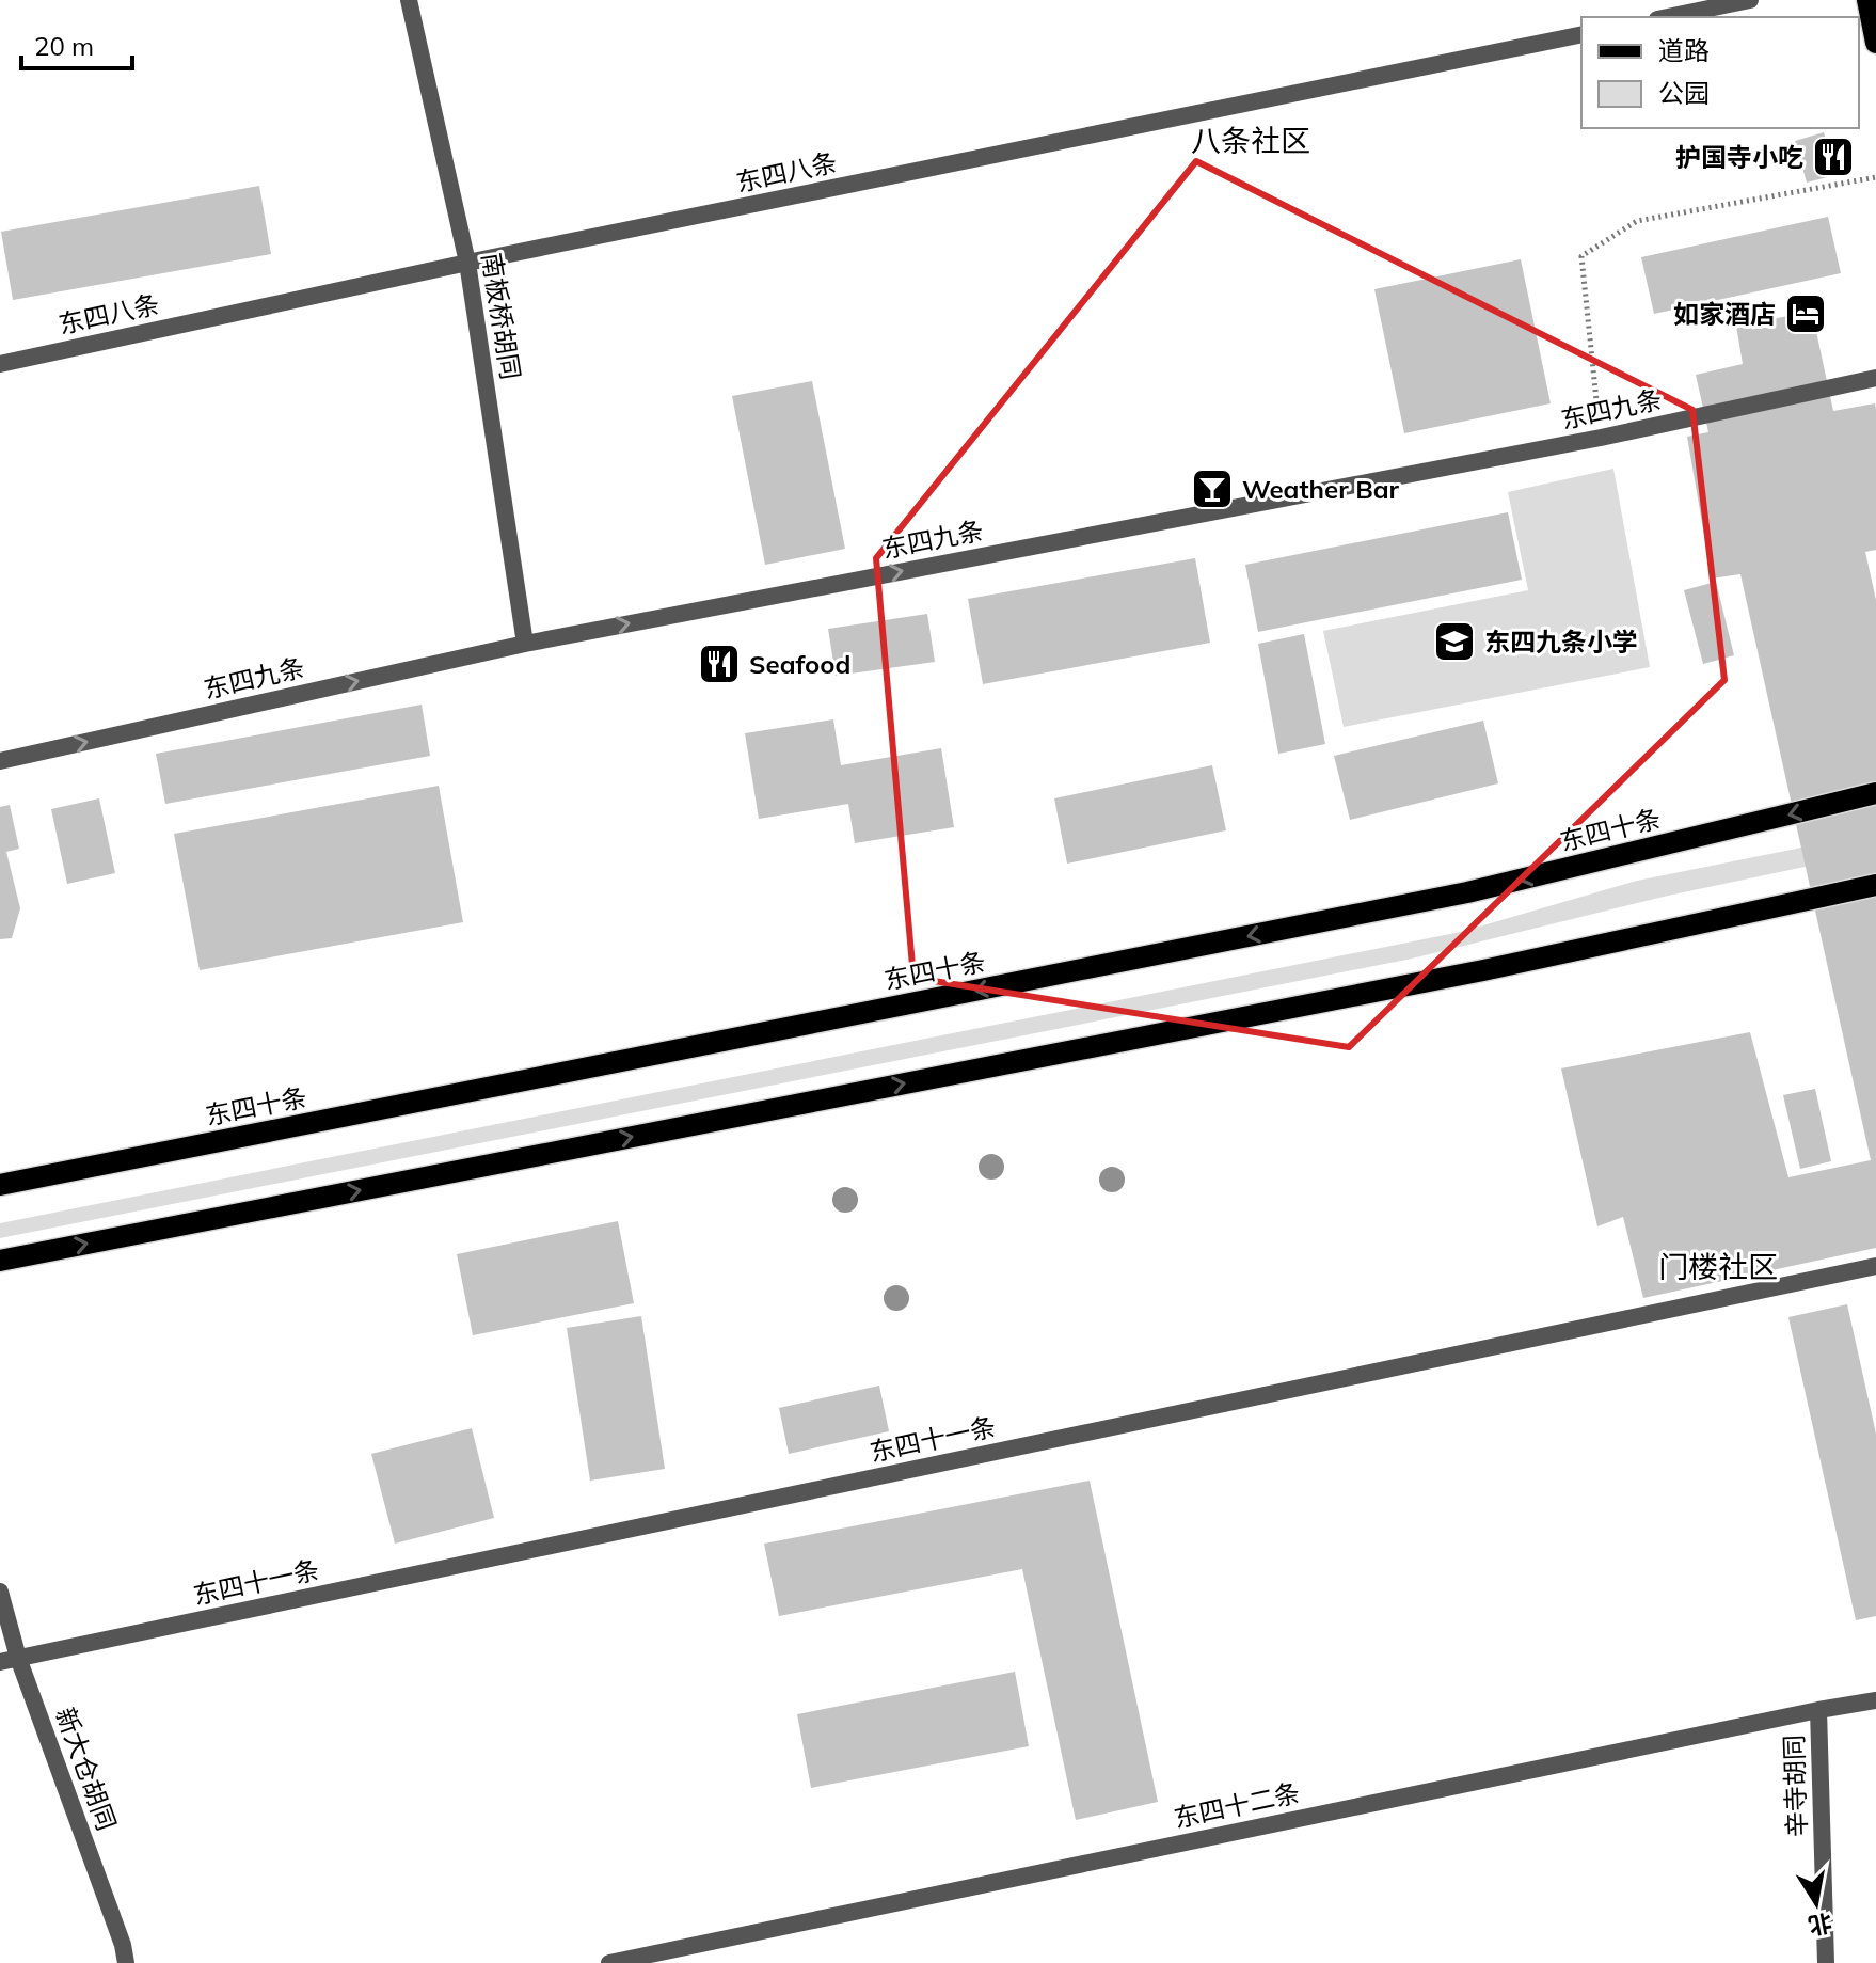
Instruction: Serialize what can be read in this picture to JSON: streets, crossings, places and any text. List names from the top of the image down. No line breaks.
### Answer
{"streets":{"main road":["东四十条"],"lane":["东四八条","南板桥胡同","东四九条","东四十一条","新大仓胡同","辛寺胡同","东四十二条"]},"crossings":[["东四八条","南板桥胡同"],["南板桥胡同","东四九条"],["东四十一条","新大仓胡同"],["辛寺胡同","东四十二条"]],"one_way":["东四九条"],"districts":["八条社区","门楼社区"],"places":{"restaurant":["护国寺小吃","Seafood"],"hotel":["如家酒店"],"bar":["Weather Bar"],"school or university":["东四九条小学"]},"legend":["道路","公园"],"scale_bar":"20 m","north":"bottom"}
